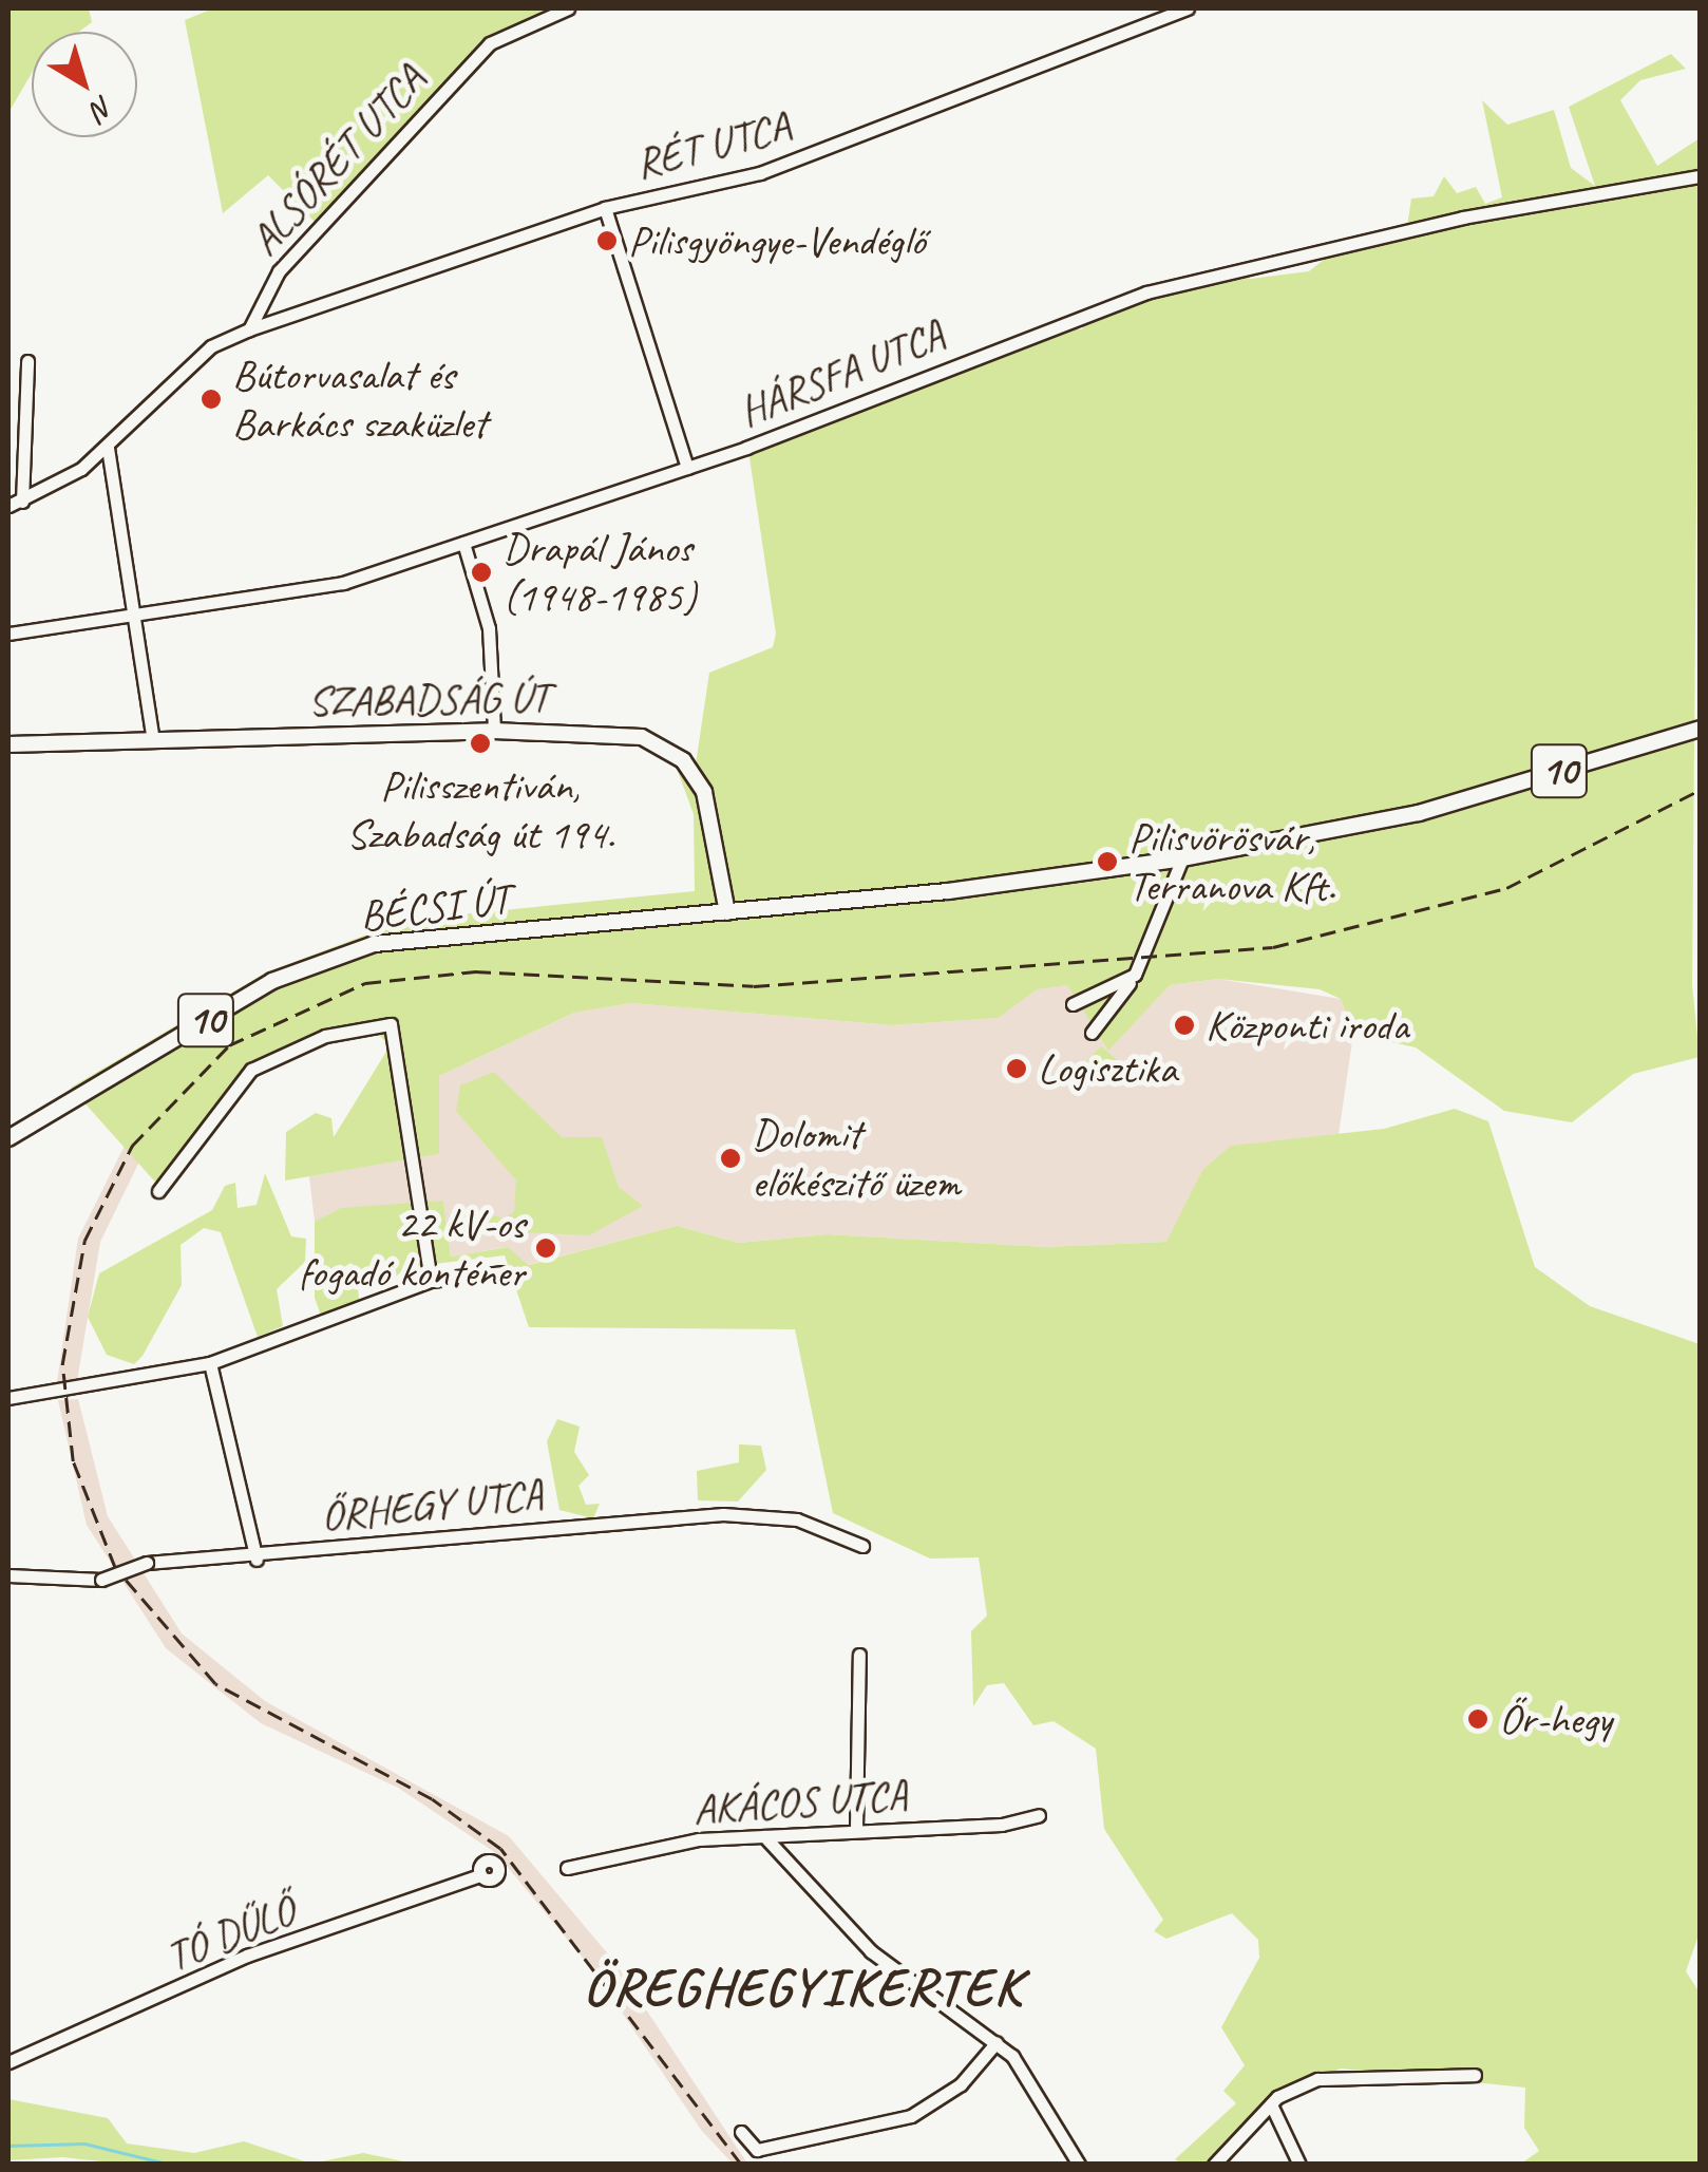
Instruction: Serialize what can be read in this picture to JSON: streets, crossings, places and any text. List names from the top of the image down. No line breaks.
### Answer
{"streets":{"main road":["SZABADSÁG ÚT","10","BÉCSI ÚT"],"street":["RÉT UTCA","ALSÓRÉT UTCA","HÁRSFA UTCA","ŐRHEGY UTCA","AKÁCOS UTCA","TÓ DŰLŐ"]},"crossings":[["RÉT UTCA","ALSÓRÉT UTCA"],["SZABADSÁG ÚT","10"],["SZABADSÁG ÚT","BÉCSI ÚT"],["10","BÉCSI ÚT"]],"districts":["ÖREGHEGYIKERTEK"],"places":["Pilisgyöngye-Vendéglő","Bútorvasalat és Barkács szaküzlet","Drapál János (1948-1985)","Pilisszentiván, Szabadság út 194.","Pilisvörösvár, Terranova Kft.","Központi iroda","Logisztika","Dolomit előkészitő üzem","22 kV-os fogadó konténer","Őr-hegy"],"north":"bottom right"}
